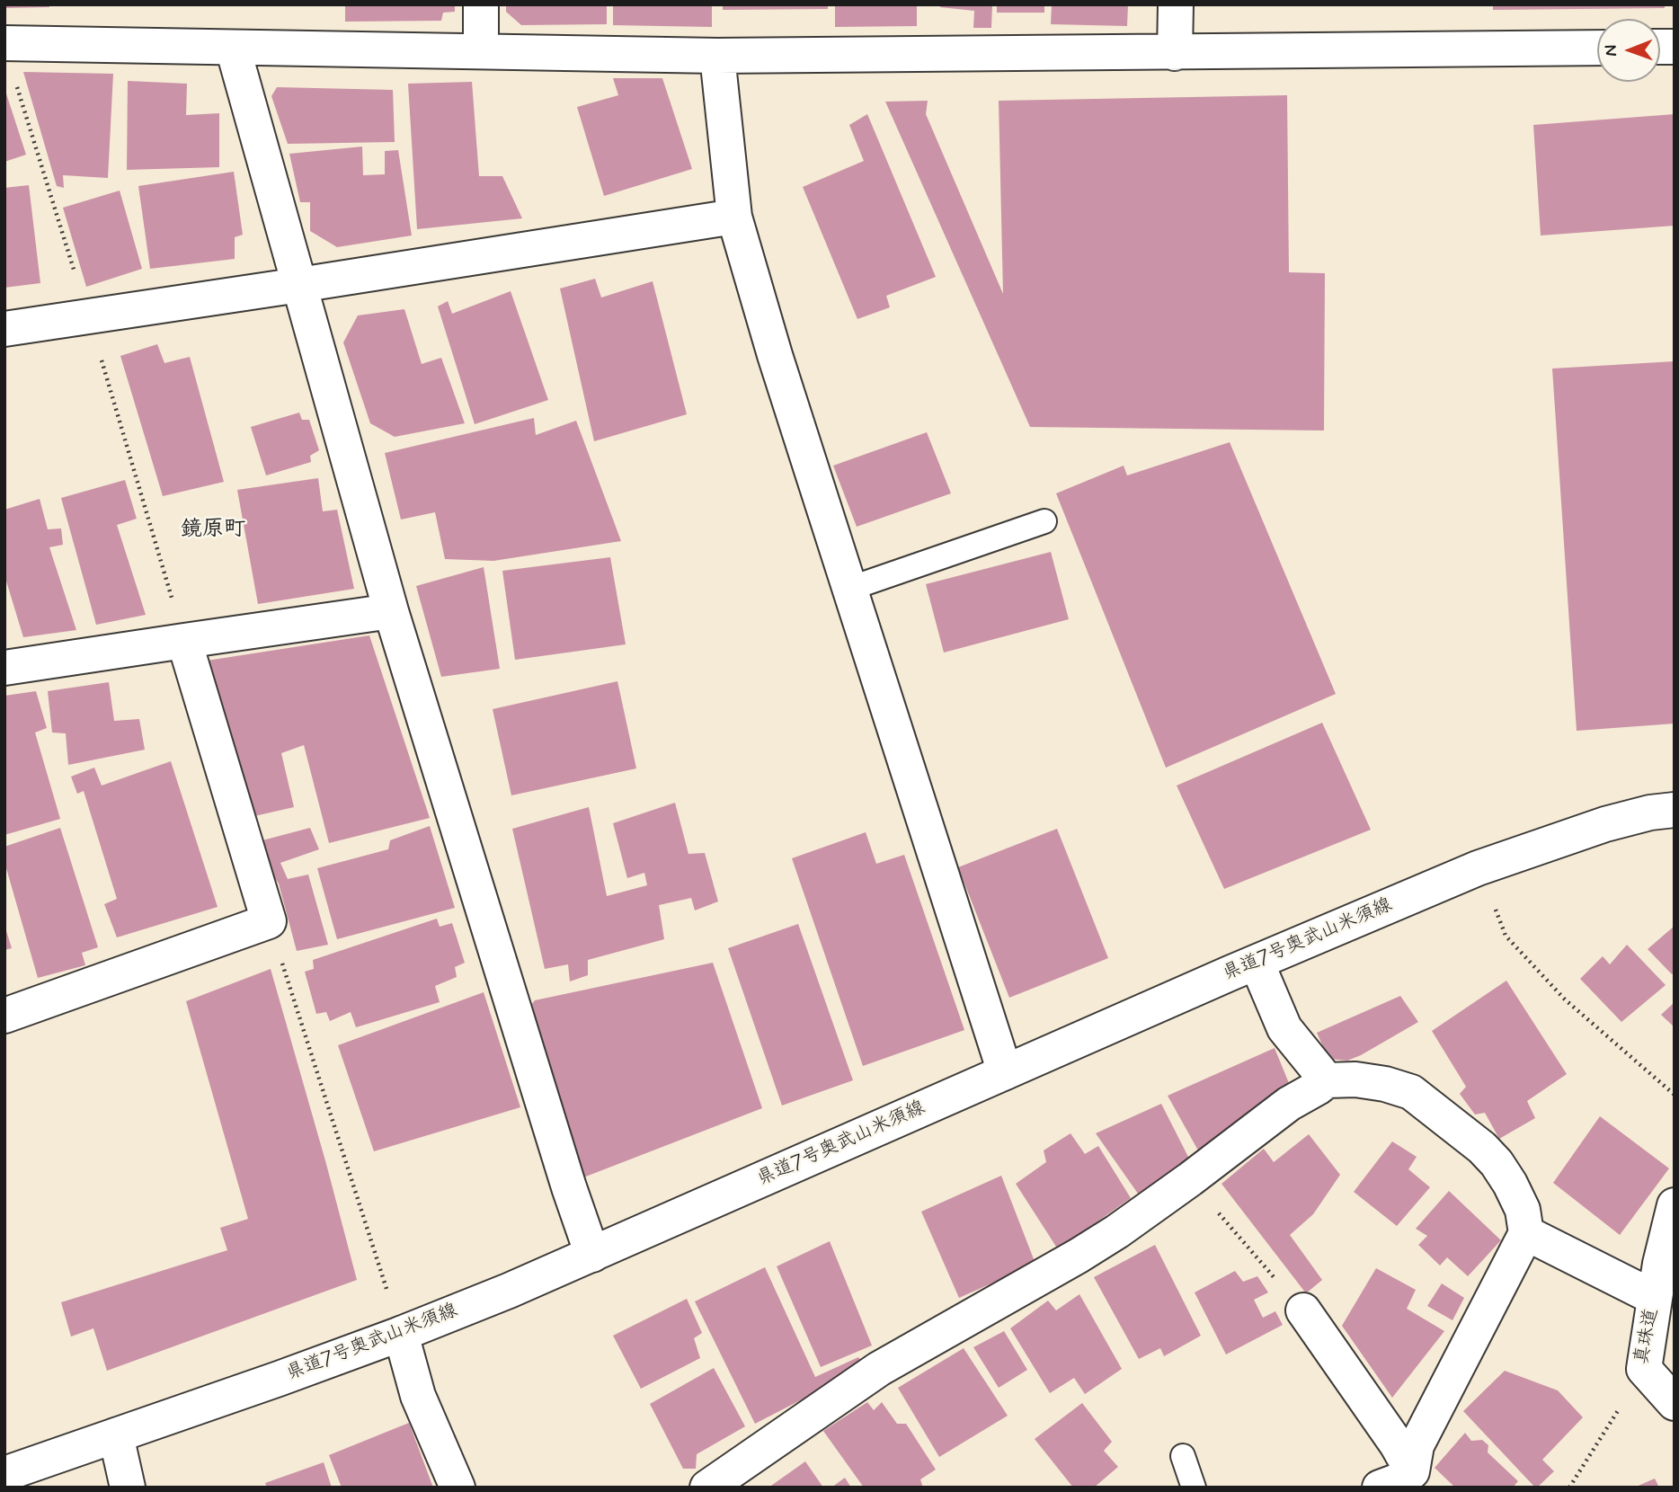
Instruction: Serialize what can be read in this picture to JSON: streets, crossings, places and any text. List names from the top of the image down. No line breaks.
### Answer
{"streets":{"street":["県道7号奥武山米須線","真珠道"]},"districts":["鏡原町"],"north":"left"}
